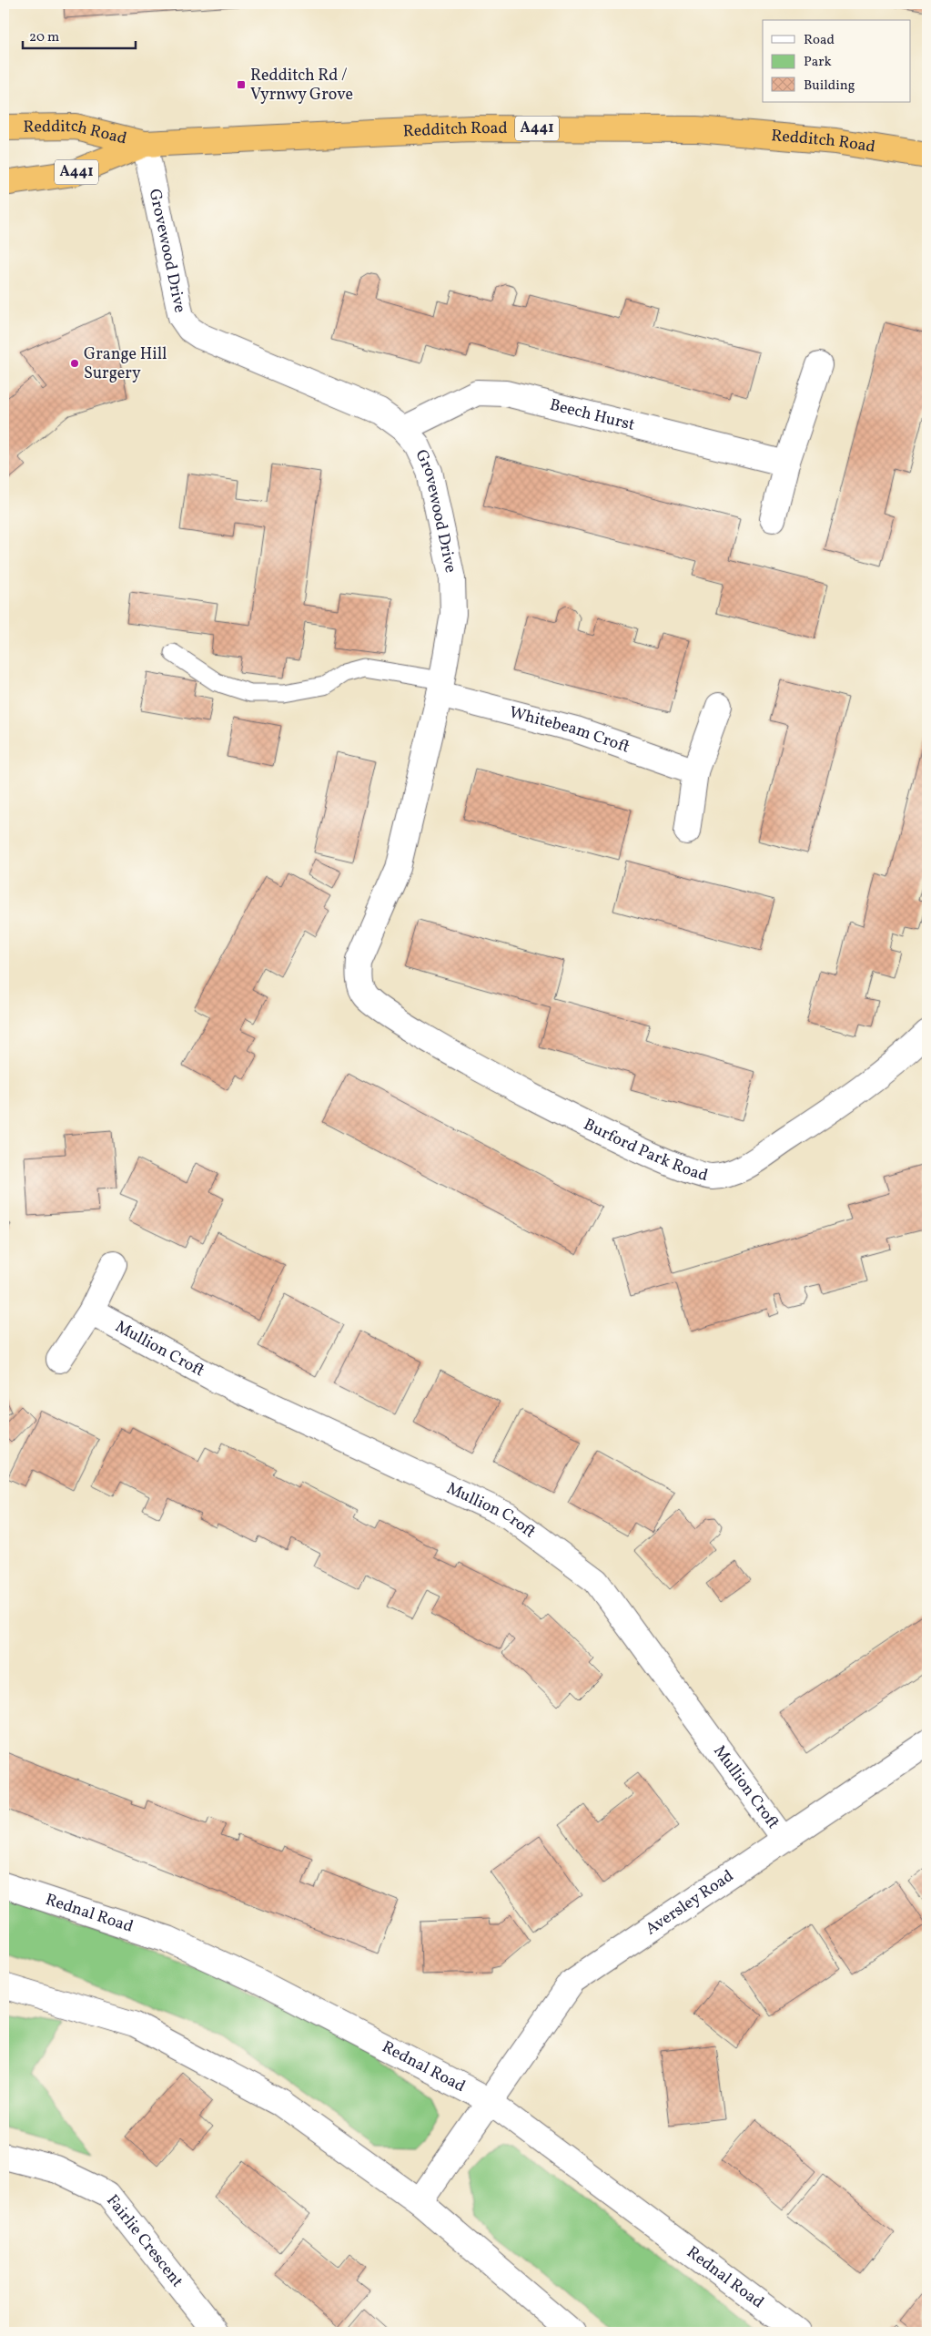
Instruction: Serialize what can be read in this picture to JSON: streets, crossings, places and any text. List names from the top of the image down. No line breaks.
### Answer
{"streets":{"highway":["A441","Redditch Road"],"street":["Grovewood Drive","Beech Hurst","Whitebeam Croft","Burford Park Road","Mullion Croft","Aversley Road","Rednal Road","Fairlie Crescent"]},"crossings":[["Redditch Road","Grovewood Drive"],["Grovewood Drive","Beech Hurst"],["Grovewood Drive","Whitebeam Croft"],["Grovewood Drive","Burford Park Road"],["Mullion Croft","Aversley Road"],["Aversley Road","Rednal Road"]],"places":{"transit":["Redditch Rd / Vyrnwy Grove"],"other":["Grange Hill Surgery"]},"legend":["Road","Park","Building"],"scale_bar":"20 m"}
